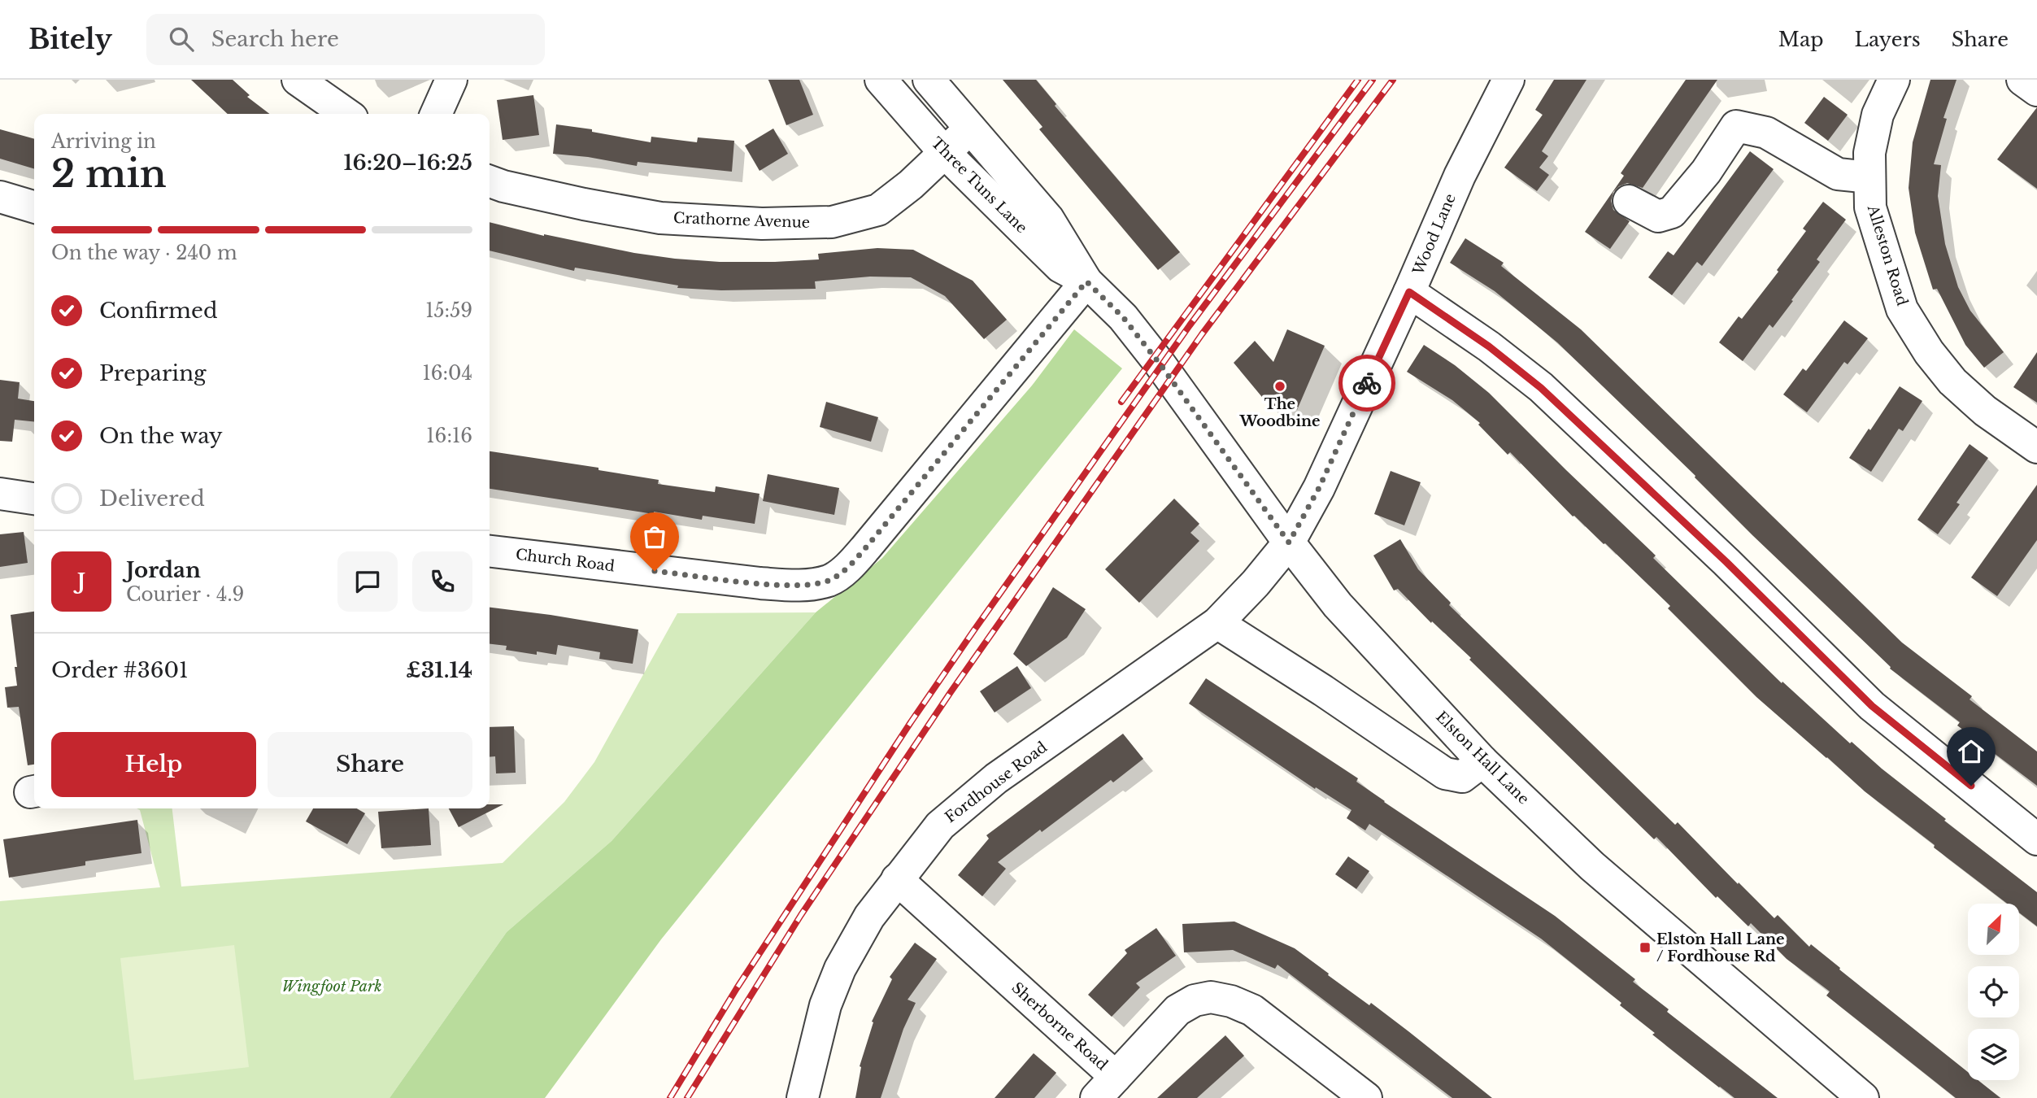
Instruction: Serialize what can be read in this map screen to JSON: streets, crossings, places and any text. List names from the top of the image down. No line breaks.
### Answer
{"streets":{"street":["Three Tuns Lane","Crathorne Avenue","Wood Lane","Alleston Road","Church Road","Elston Hall Lane","Fordhouse Road","Sherborne Road"]},"crossings":[["Three Tuns Lane","Crathorne Avenue"],["Three Tuns Lane","Church Road"],["Three Tuns Lane","Elston Hall Lane"],["Wood Lane","Elston Hall Lane"],["Wood Lane","Fordhouse Road"],["Elston Hall Lane","Fordhouse Road"],["Fordhouse Road","Sherborne Road"]],"parks":["Wingfoot Park"],"places":{"other":["The Woodbine"],"transit":["Elston Hall Lane / Fordhouse Rd"]},"north":"top right","page":{"header":"Bitely","search":"Search here","nav":["Map","Layers","Share"],"heading":["2 min","Arriving in","16:20–16:25"],"panel":["Jordan","Courier · 4.9","Order #3601","£31.14"],"bar":"On the way · 240 m","list":[["Confirmed","15:59"],["Preparing","16:04"],["On the way","16:16"],"Delivered"],"round":"J","buttons":["Help","Share"]}}
